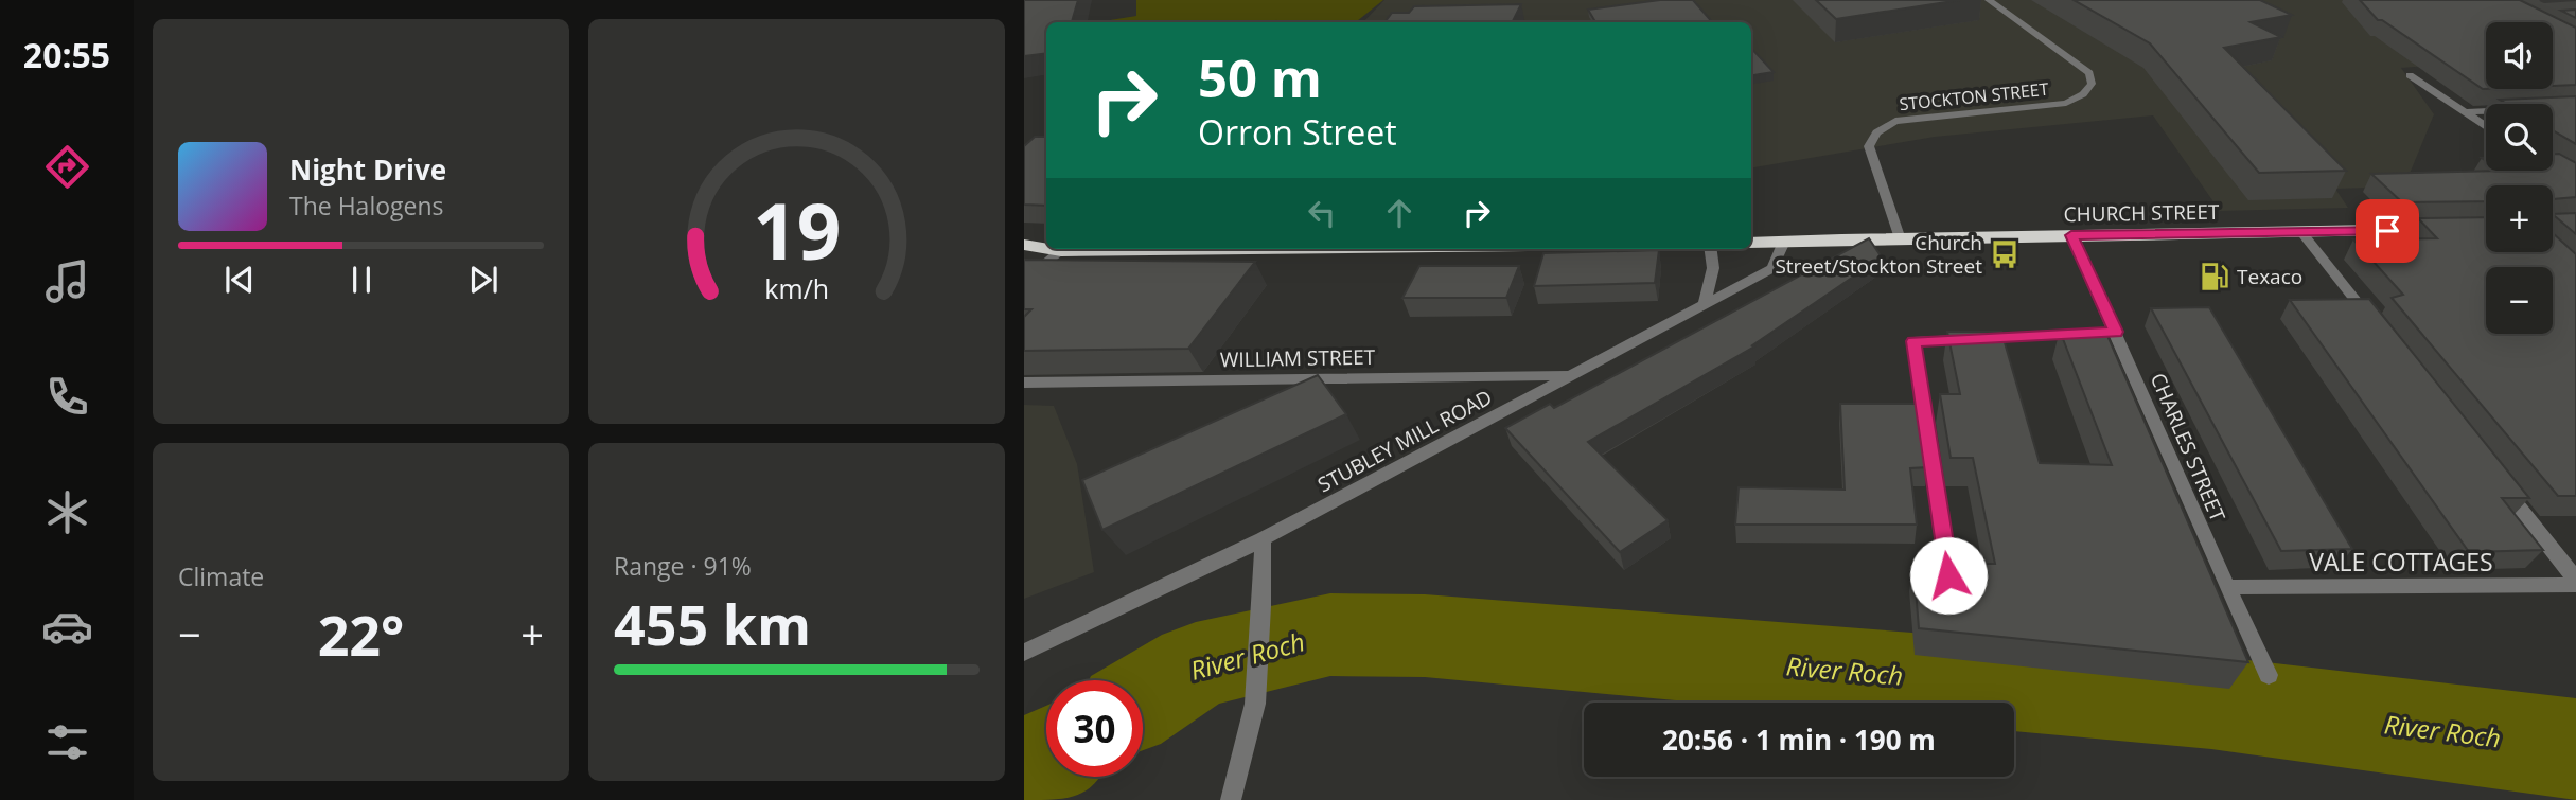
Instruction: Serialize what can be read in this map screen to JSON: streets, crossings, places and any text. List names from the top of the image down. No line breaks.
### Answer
{"streets":{"highway":["CHURCH STREET"],"street":["STOCKTON STREET","WILLIAM STREET","STUBLEY MILL ROAD","CHARLES STREET","VALE COTTAGES"]},"crossings":[["STOCKTON STREET","CHURCH STREET"],["CHURCH STREET","STUBLEY MILL ROAD"],["CHURCH STREET","CHARLES STREET"],["WILLIAM STREET","STUBLEY MILL ROAD"],["CHARLES STREET","VALE COTTAGES"]],"water":["River Roch"],"places":{"bus stop":["Church Street/Stockton Street"],"fuel station":["Texaco"]},"page":{"tabs":"20:55","map_buttons":["+","−"],"turn":["50 m","Orron Street"],"song":["Night Drive","The Halogens"],"tile":["Climate",["Range · 91%","455 km"]],"heat":["−","22°","+"],"limit":"30","trip":"20:56 · 1 min · 190 m","gauge":["19","km/h"]}}
